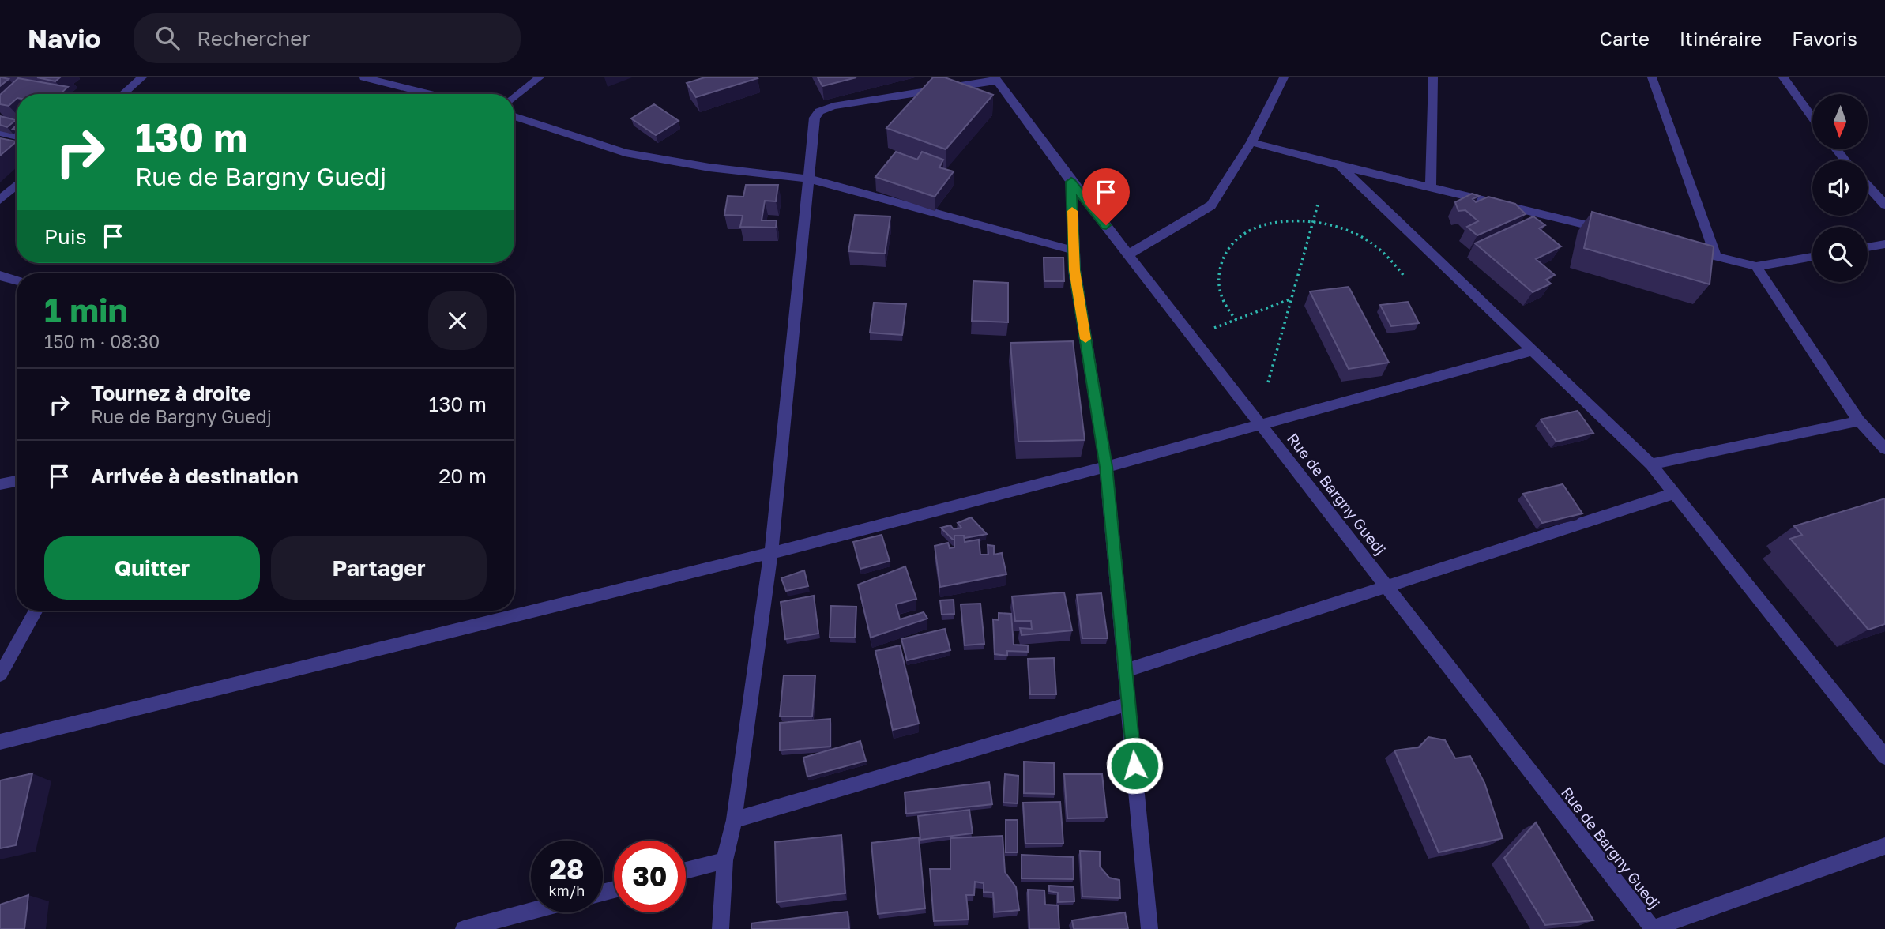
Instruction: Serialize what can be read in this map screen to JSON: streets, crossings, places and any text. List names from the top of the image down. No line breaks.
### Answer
{"streets":{"street":["Rue de Bargny Guedj"]},"north":"bottom","page":{"header":"Navio","search":"Rechercher","nav":["Carte","Itinéraire","Favoris"],"turn":["130 m","Rue de Bargny Guedj"],"then":"Puis","heading":["1 min","150 m · 08:30"],"list":[{"name":"Tournez à droite","note":"Rue de Bargny Guedj","value":"130 m"},{"name":"Arrivée à destination","value":"20 m"}],"buttons":["Quitter","Partager"],"speed":"28 km/h","limit":"30"}}
